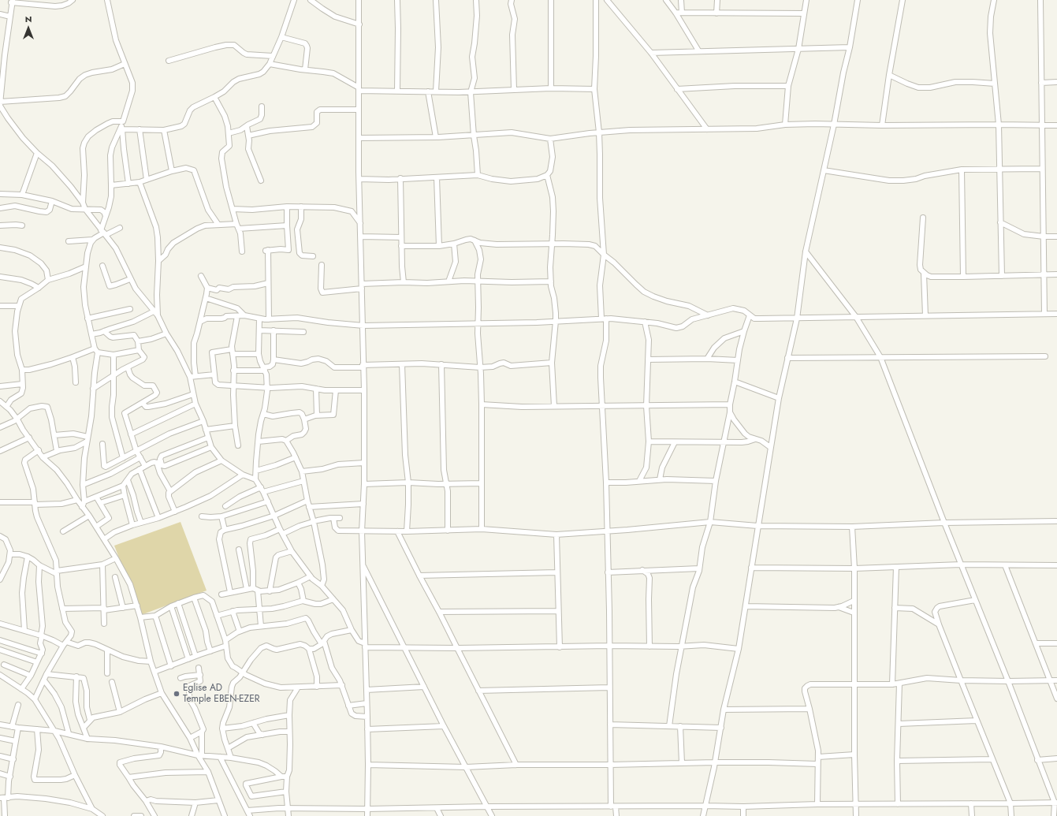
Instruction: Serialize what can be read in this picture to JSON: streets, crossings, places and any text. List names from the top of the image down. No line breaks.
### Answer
{"places":["Eglise AD Temple EBEN-EZER"],"north":"top"}
